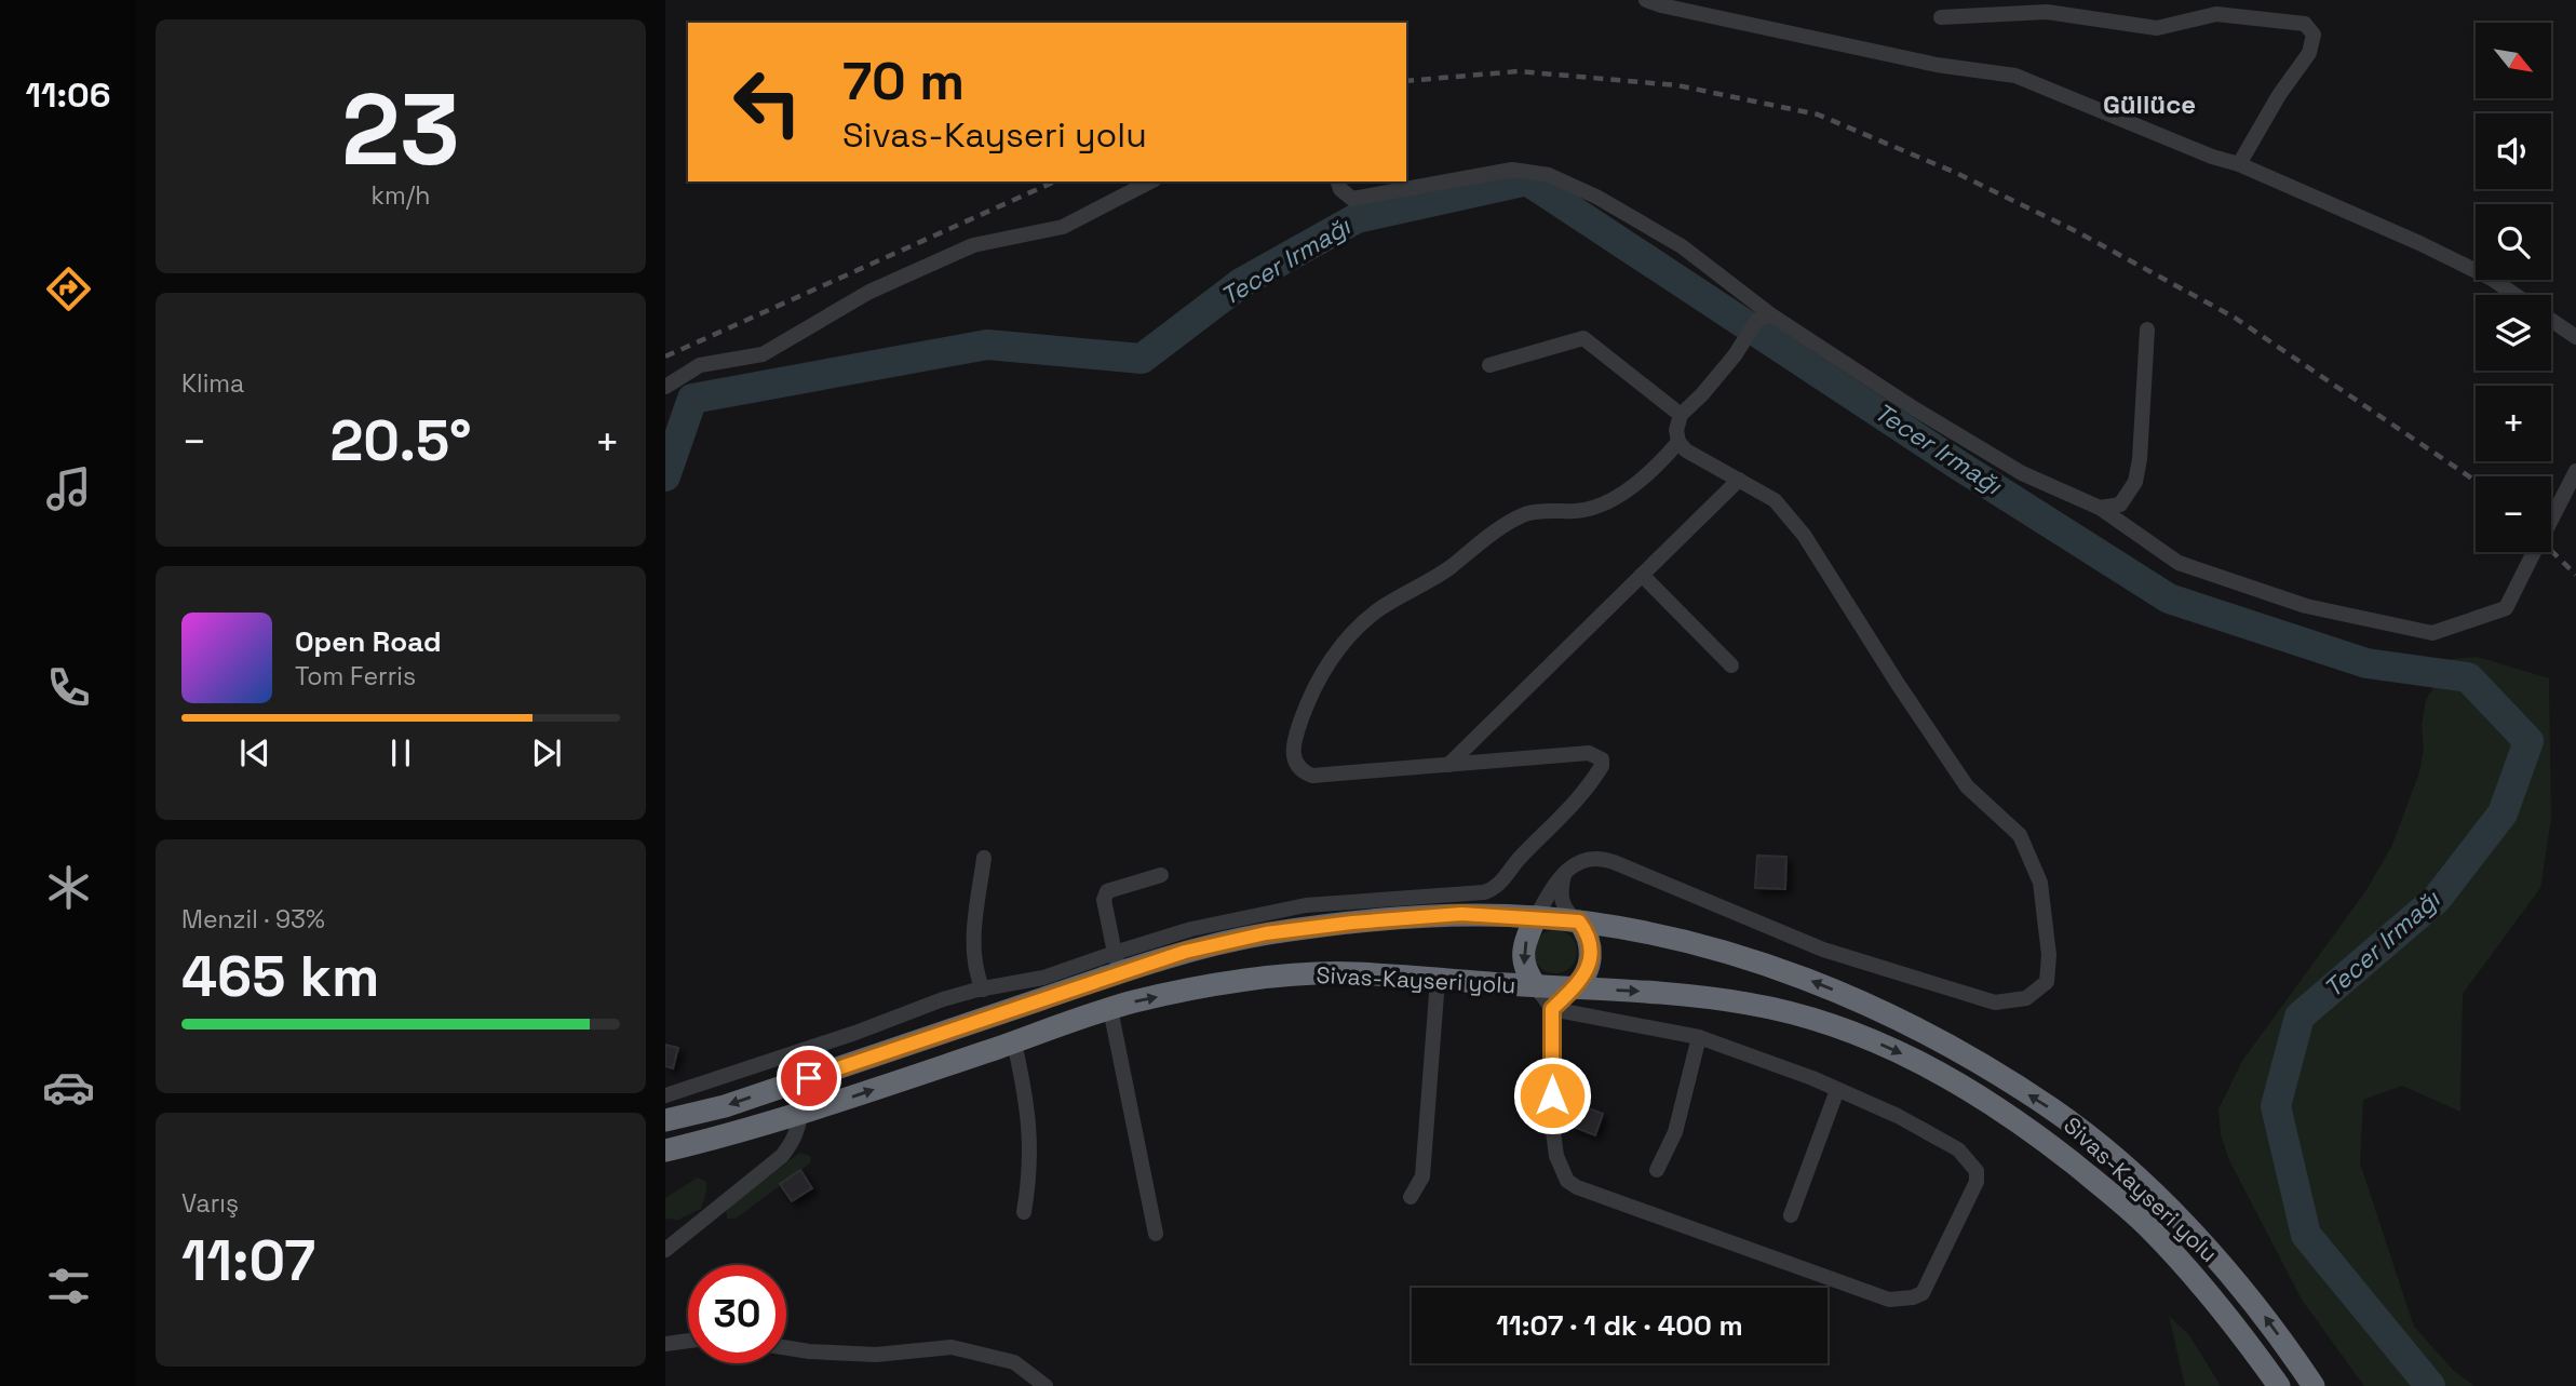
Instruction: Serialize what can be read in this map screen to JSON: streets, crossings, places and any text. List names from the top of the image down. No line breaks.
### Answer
{"streets":{"highway":["Sivas-Kayseri yolu"]},"districts":["Güllüce"],"water":["Tecer Irmağı"],"north":"bottom right","page":{"tabs":"11:06","tile":[["23","km/h"],"Klima",["Menzil · 93%","465 km"],["Varış","11:07"]],"map_buttons":["+","−"],"turn":["70 m","Sivas-Kayseri yolu"],"heat":["−","20.5°","+"],"song":["Open Road","Tom Ferris"],"limit":"30","trip":"11:07 · 1 dk · 400 m"}}
